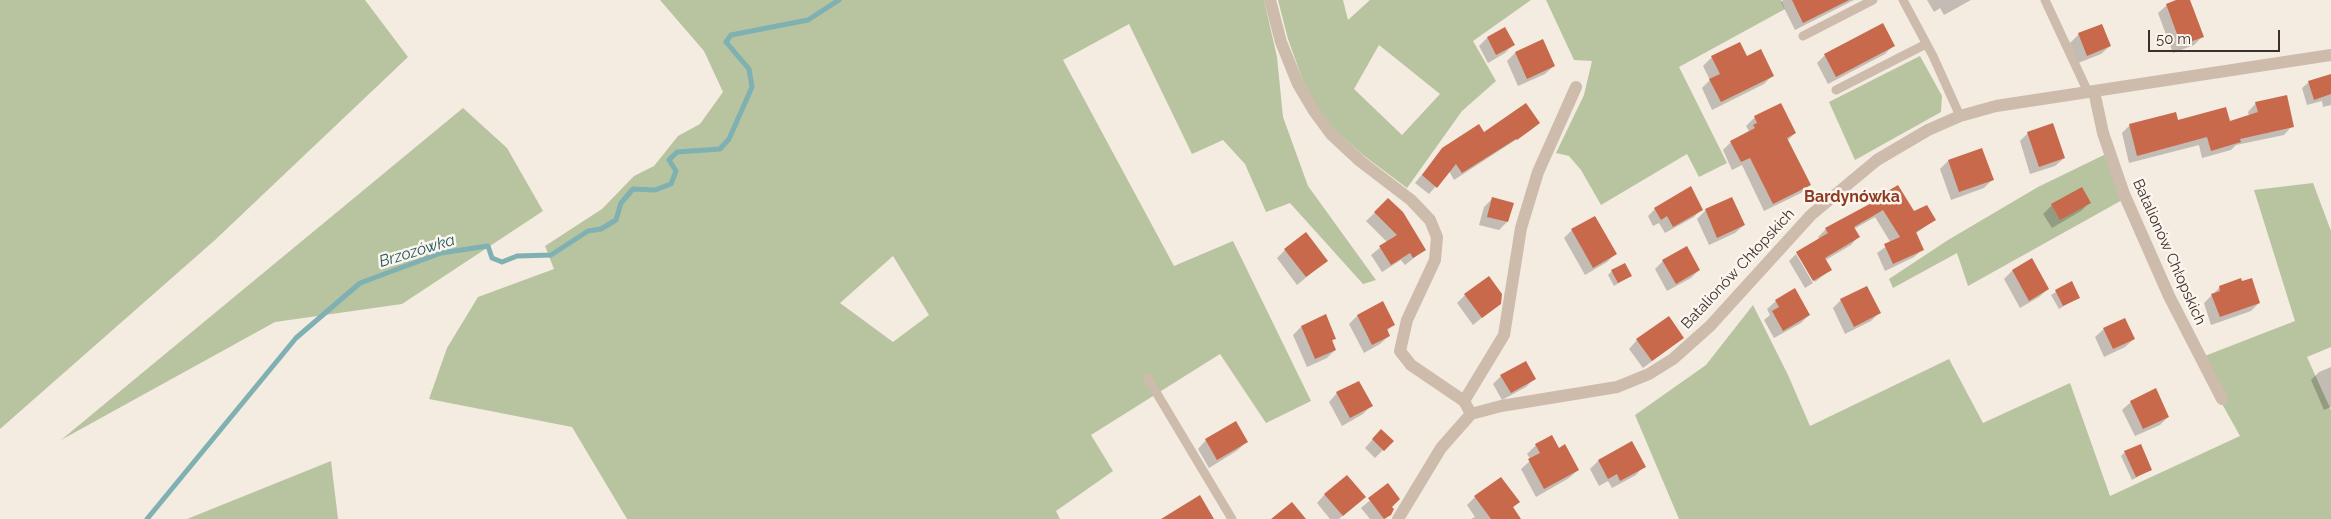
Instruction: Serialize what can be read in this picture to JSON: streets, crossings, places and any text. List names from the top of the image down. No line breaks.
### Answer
{"streets":{"street":["Batalionów Chłopskich"]},"districts":["Bardynówka"],"water":["Brzozówka"],"scale_bar":"50 m"}
